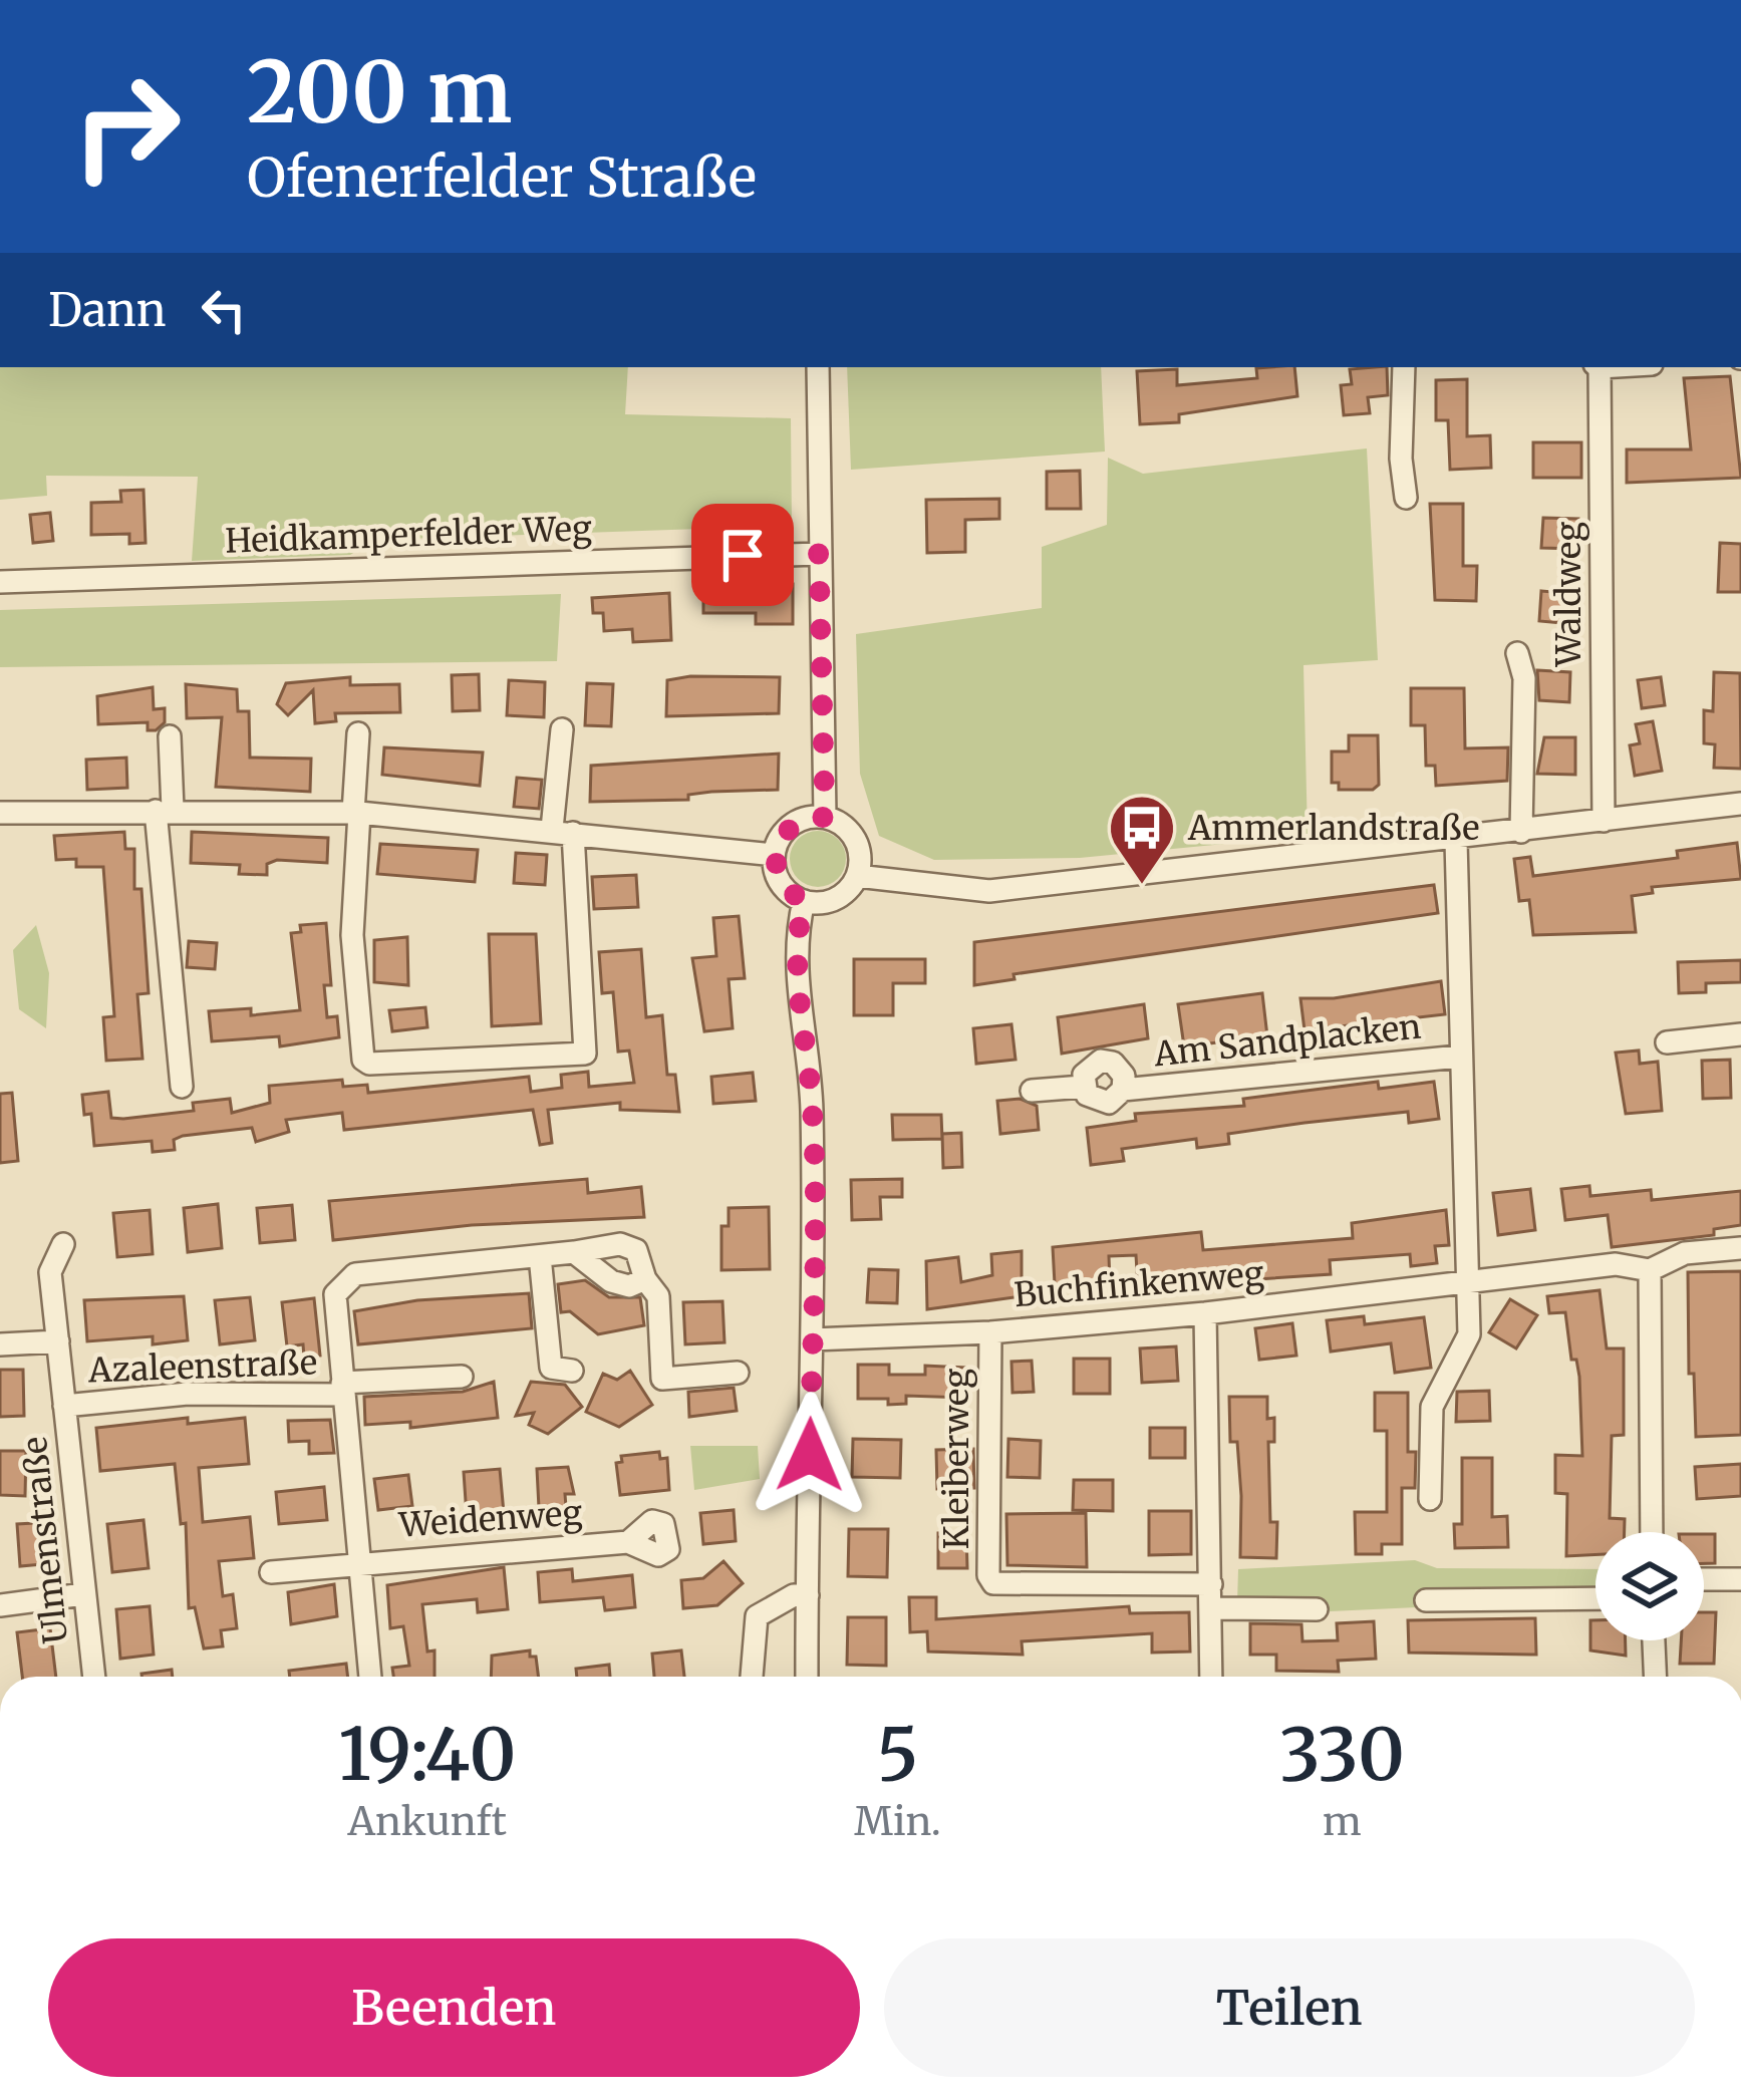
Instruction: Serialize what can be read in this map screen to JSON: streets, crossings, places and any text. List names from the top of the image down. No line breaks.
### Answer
{"streets":{"street":["Heidkamperfelder Weg","Waldweg","Am Sandplacken","Buchfinkenweg","Azaleenstraße","Kleiberweg","Weidenweg","Ulmenstraße"]},"crossings":[["Am Sandplacken","Buchfinkenweg"],["Buchfinkenweg","Kleiberweg"],["Azaleenstraße","Ulmenstraße"]],"places":{"bus stop":["Ammerlandstraße"]},"page":{"turn":["200 m","Ofenerfelder Straße"],"then":"Dann","eta":["19:40","Ankunft","5","Min.","330","m"],"buttons":["Beenden","Teilen"]}}
